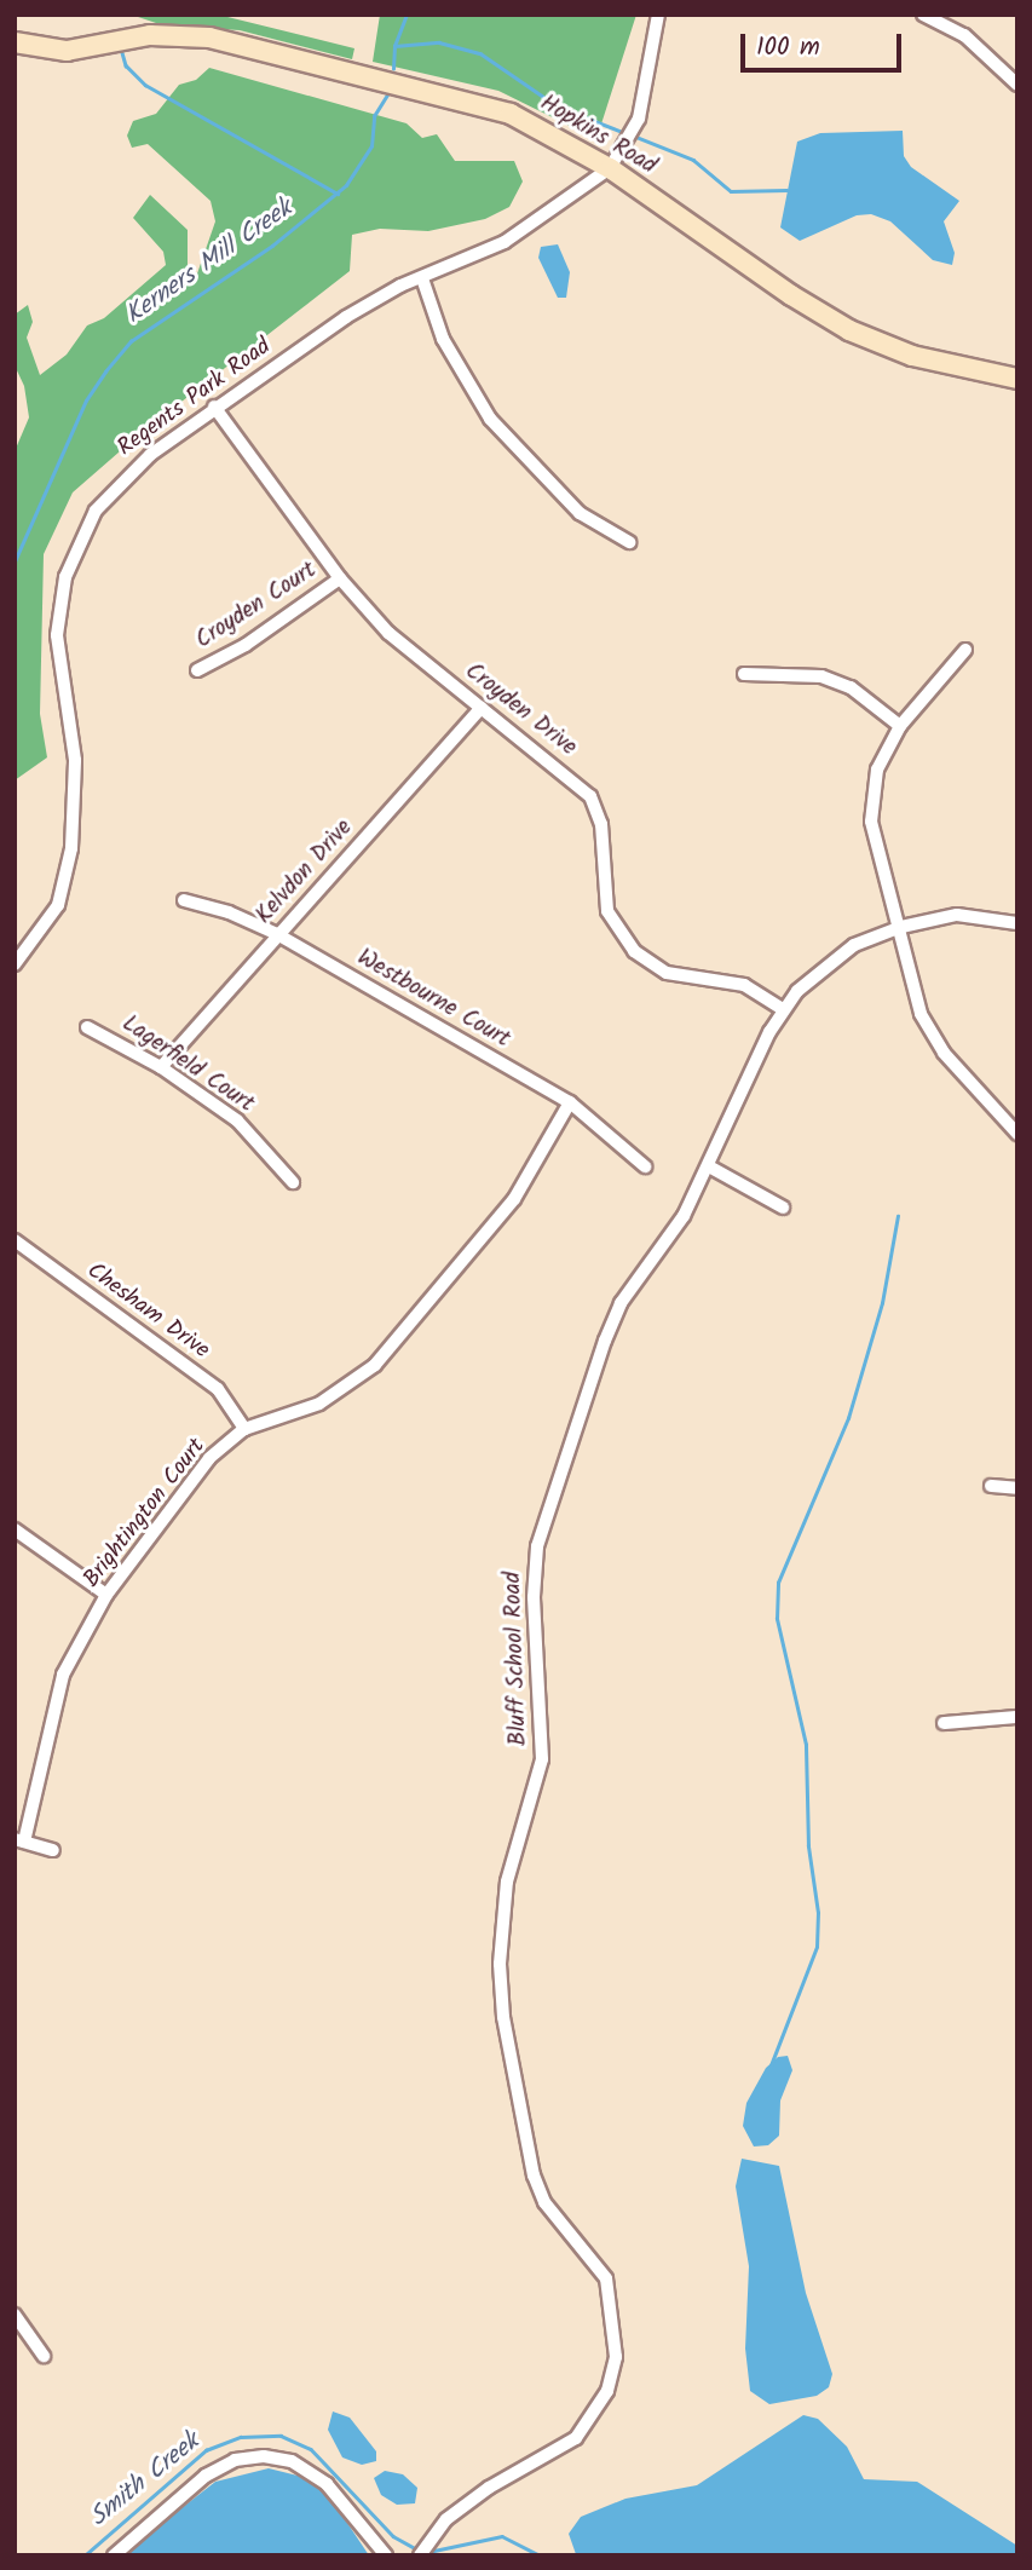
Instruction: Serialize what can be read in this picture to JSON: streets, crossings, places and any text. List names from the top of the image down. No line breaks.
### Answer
{"streets":{"main road":["Hopkins Road"],"street":["Regents Park Road","Croyden Court","Croyden Drive","Kelvdon Drive","Westbourne Court","Lagerfield Court","Chesham Drive","Brightington Court","Bluff School Road"]},"crossings":[["Hopkins Road","Regents Park Road"],["Regents Park Road","Croyden Drive"],["Croyden Court","Croyden Drive"],["Croyden Drive","Kelvdon Drive"],["Croyden Drive","Bluff School Road"],["Kelvdon Drive","Westbourne Court"],["Kelvdon Drive","Lagerfield Court"],["Westbourne Court","Brightington Court"],["Chesham Drive","Brightington Court"]],"water":["Kerners Mill Creek","Smith Creek"],"scale_bar":"100 m"}
